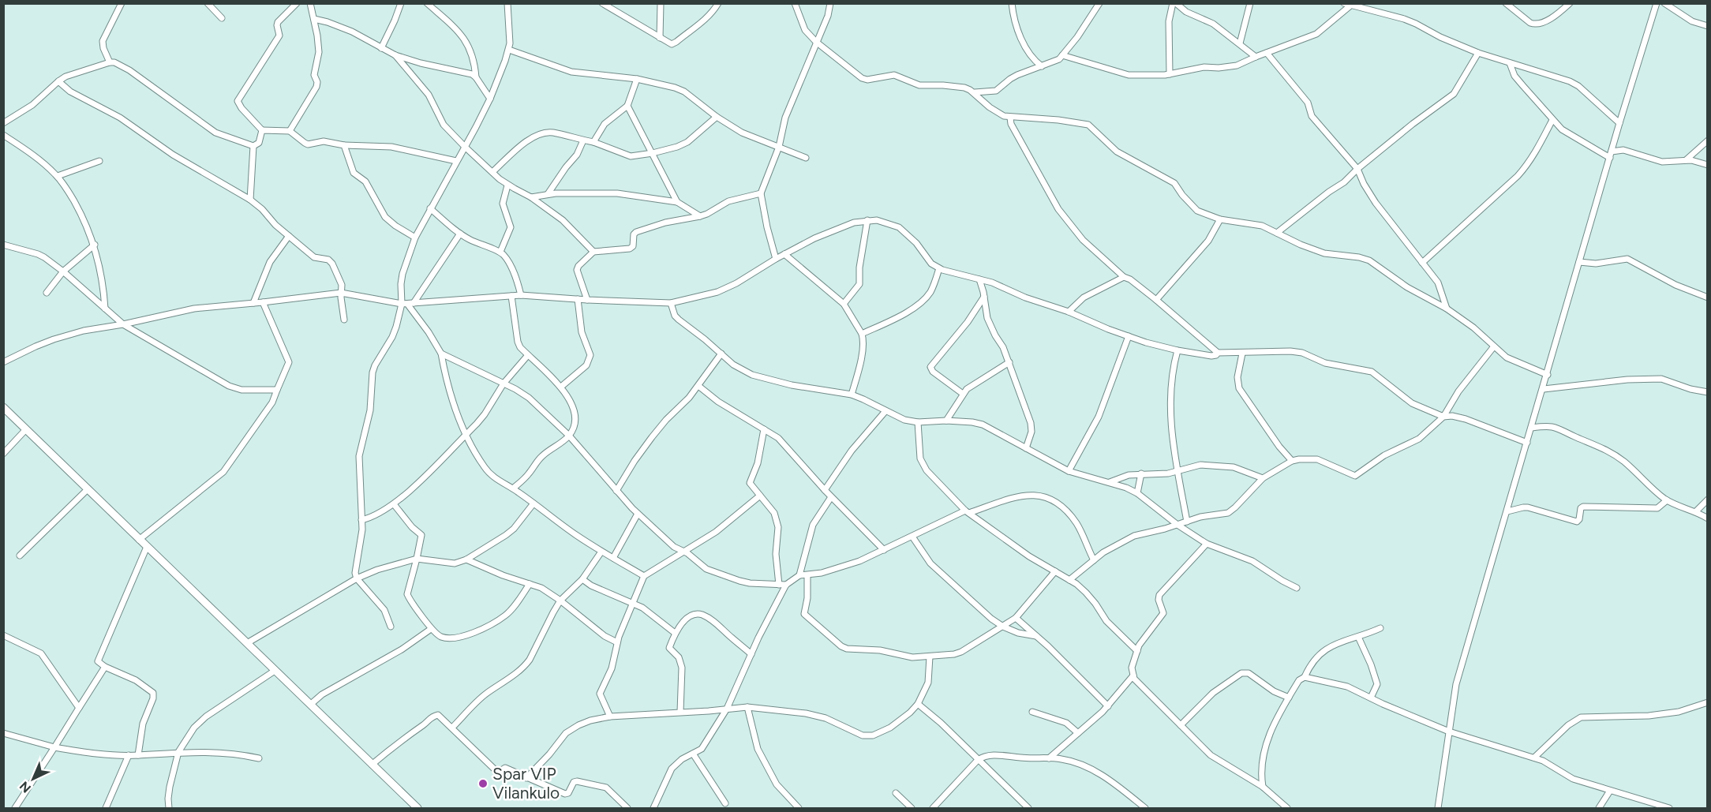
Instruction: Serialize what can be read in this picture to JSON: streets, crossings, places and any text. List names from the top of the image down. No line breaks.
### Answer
{"places":["Spar VIP Vilankulo"],"north":"bottom left"}
